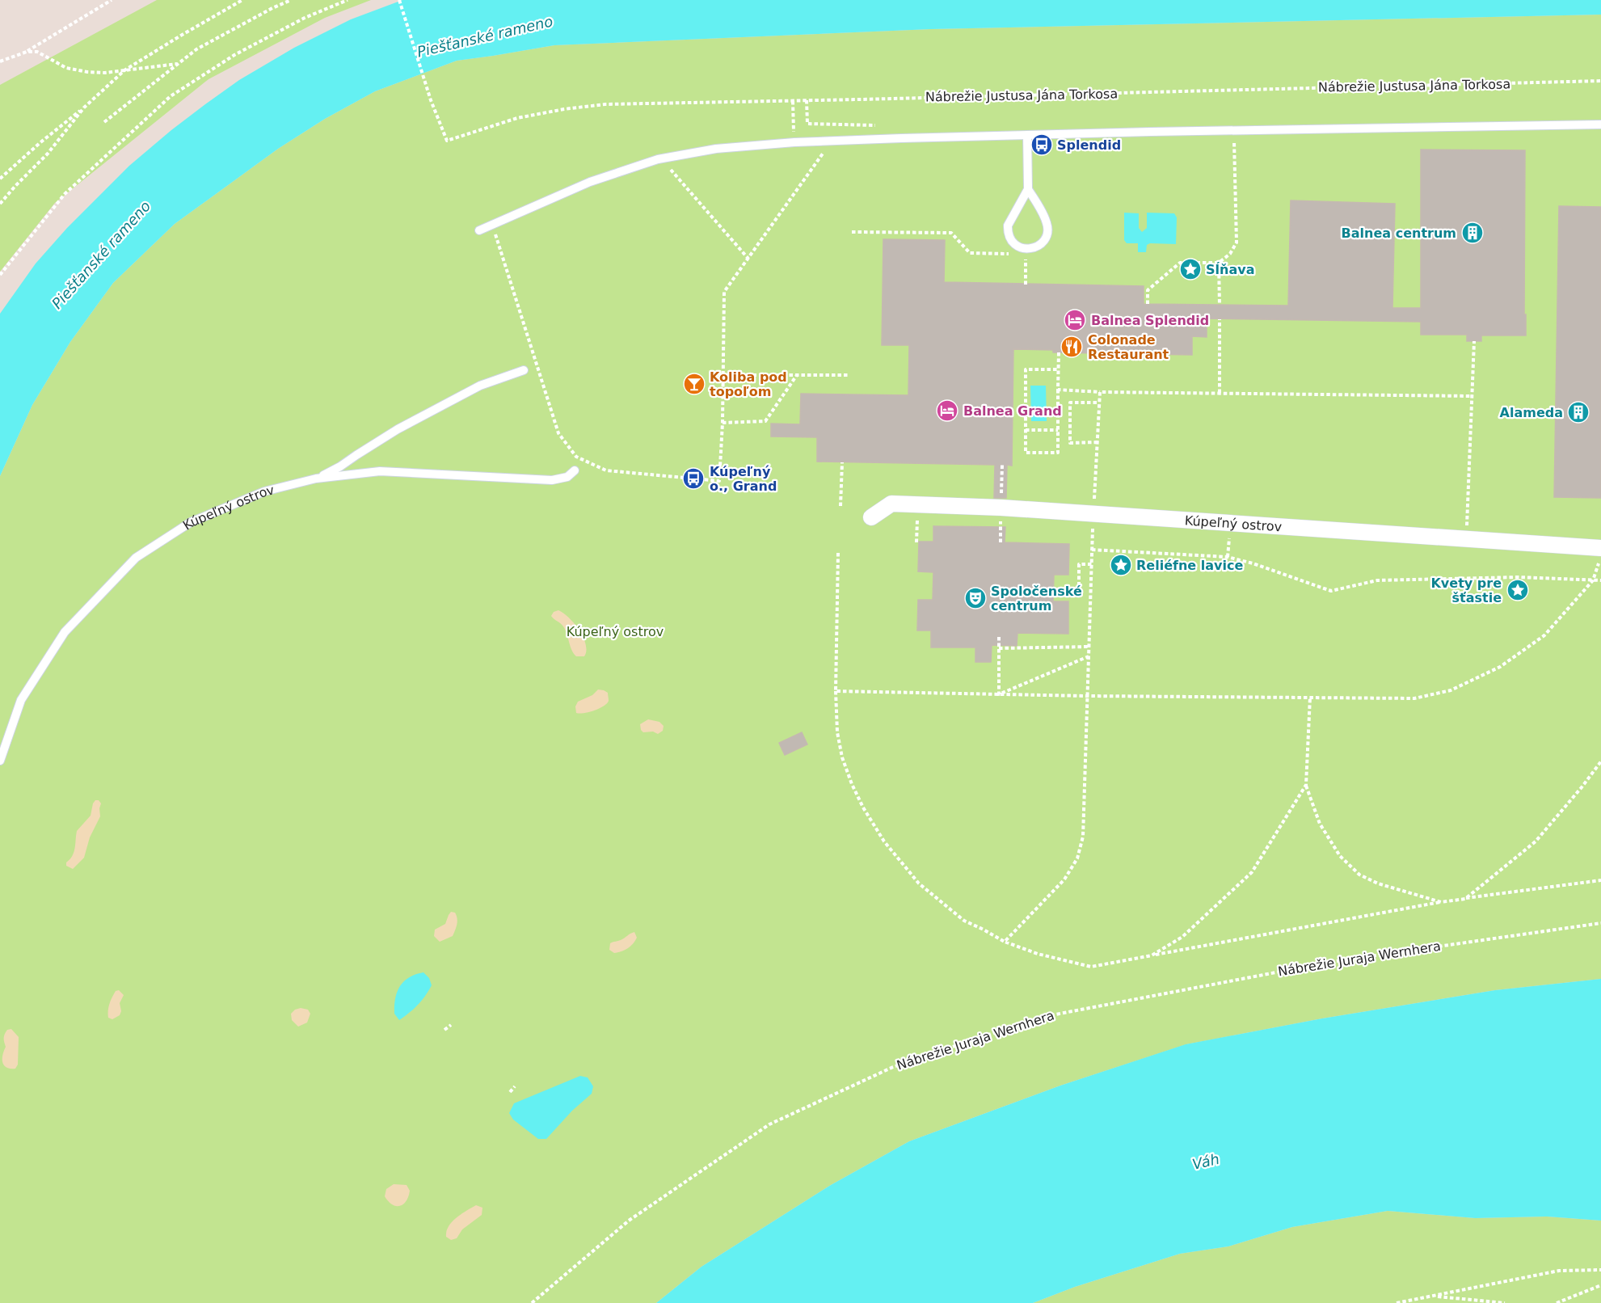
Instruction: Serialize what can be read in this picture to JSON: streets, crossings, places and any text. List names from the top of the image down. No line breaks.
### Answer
{"streets":{"street":["Kúpeľný ostrov"],"path":["Nábrežie Justusa Jána Torkosa","Nábrežie Juraja Wernhera"]},"water":["Piešťanské rameno","Váh"],"parks":["Kúpeľný ostrov"],"places":{"bus stop":["Splendid","Kúpeľný o., Grand"],"building":["Balnea centrum","Alameda"],"place":["Sĺňava","Reliéfne lavice","Kvety pre šťastie"],"hotel":["Balnea Splendid","Balnea Grand"],"restaurant":["Colonade Restaurant"],"bar":["Koliba pod topoľom"],"theatre":["Spoločenské centrum"]}}
